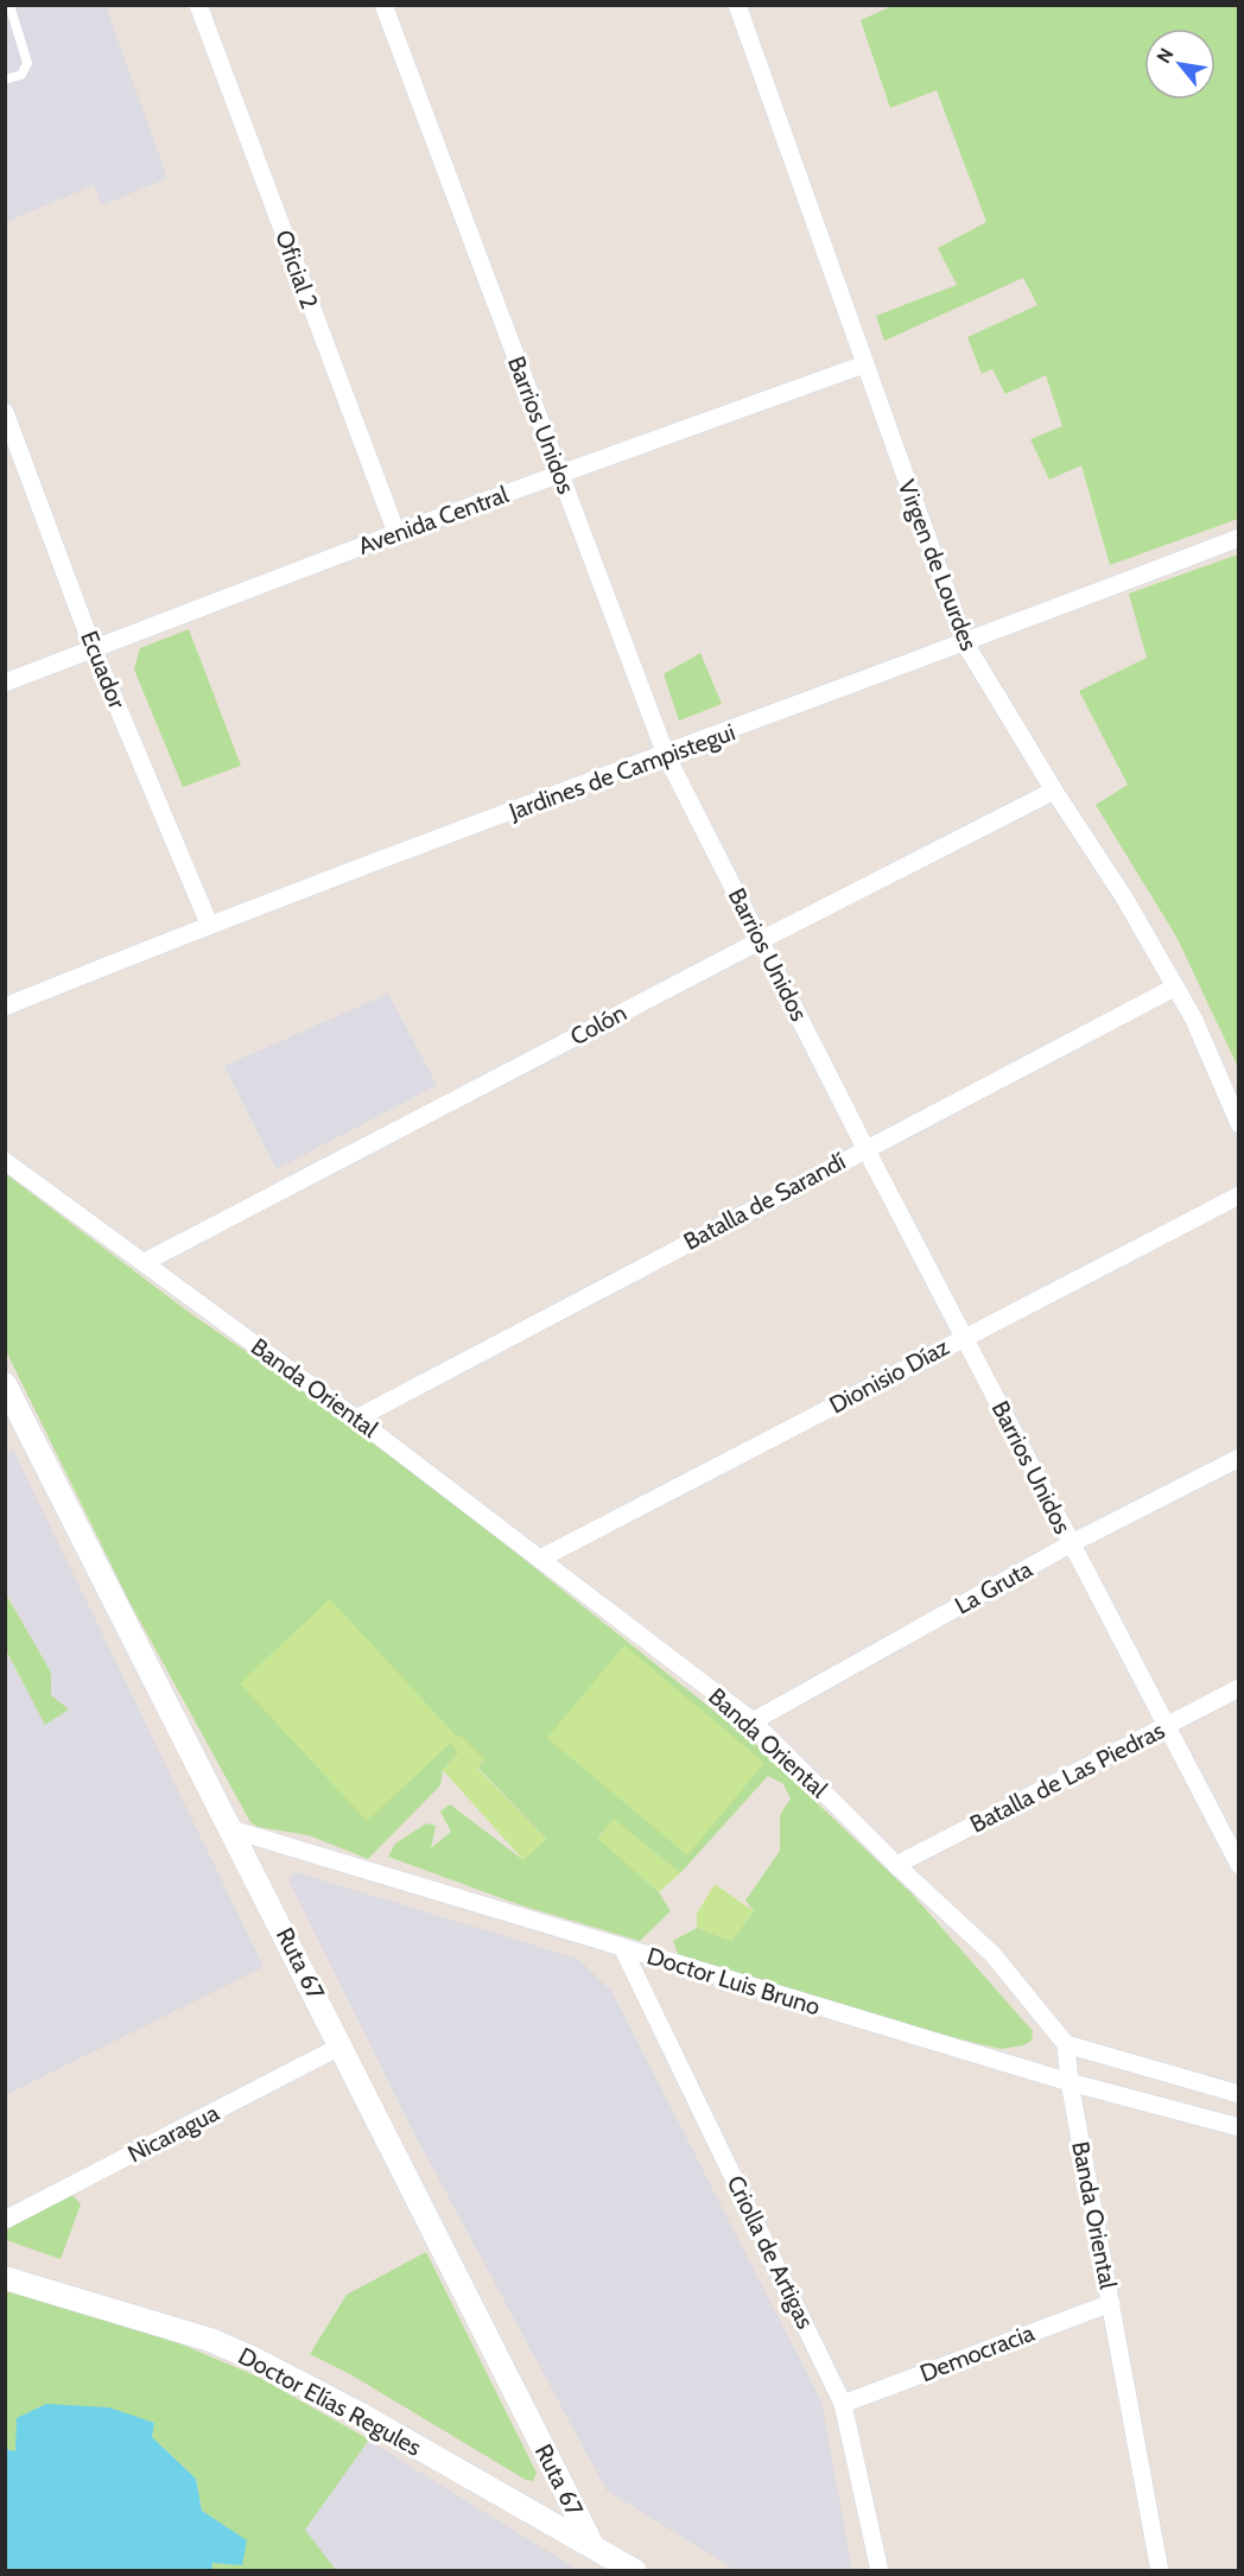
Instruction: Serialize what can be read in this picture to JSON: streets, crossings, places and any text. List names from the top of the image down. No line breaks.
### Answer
{"streets":{"street":["Oficial 2","Barrios Unidos","Avenida Central","Virgen de Lourdes","Ecuador","Jardines de Campistegui","Colón","Batalla de Sarandí","Dionisio Díaz","Banda Oriental","La Gruta","Batalla de Las Piedras","Ruta 67","Doctor Luis Bruno","Nicaragua","Criolla de Artigas","Democracia","Doctor Elías Regules"]},"crossings":[["Oficial 2","Avenida Central"],["Barrios Unidos","Avenida Central"],["Barrios Unidos","Jardines de Campistegui"],["Barrios Unidos","Colón"],["Barrios Unidos","Batalla de Sarandí"],["Barrios Unidos","Dionisio Díaz"],["Barrios Unidos","La Gruta"],["Barrios Unidos","Batalla de Las Piedras"],["Avenida Central","Virgen de Lourdes"],["Avenida Central","Ecuador"],["Virgen de Lourdes","Jardines de Campistegui"],["Virgen de Lourdes","Colón"],["Virgen de Lourdes","Batalla de Sarandí"],["Ecuador","Jardines de Campistegui"],["Colón","Banda Oriental"],["Batalla de Sarandí","Banda Oriental"],["Dionisio Díaz","Banda Oriental"],["Banda Oriental","La Gruta"],["Banda Oriental","Batalla de Las Piedras"],["Banda Oriental","Doctor Luis Bruno"],["Banda Oriental","Democracia"],["Ruta 67","Doctor Luis Bruno"],["Ruta 67","Nicaragua"],["Ruta 67","Doctor Elías Regules"],["Doctor Luis Bruno","Criolla de Artigas"],["Criolla de Artigas","Democracia"]],"north":"top left"}
